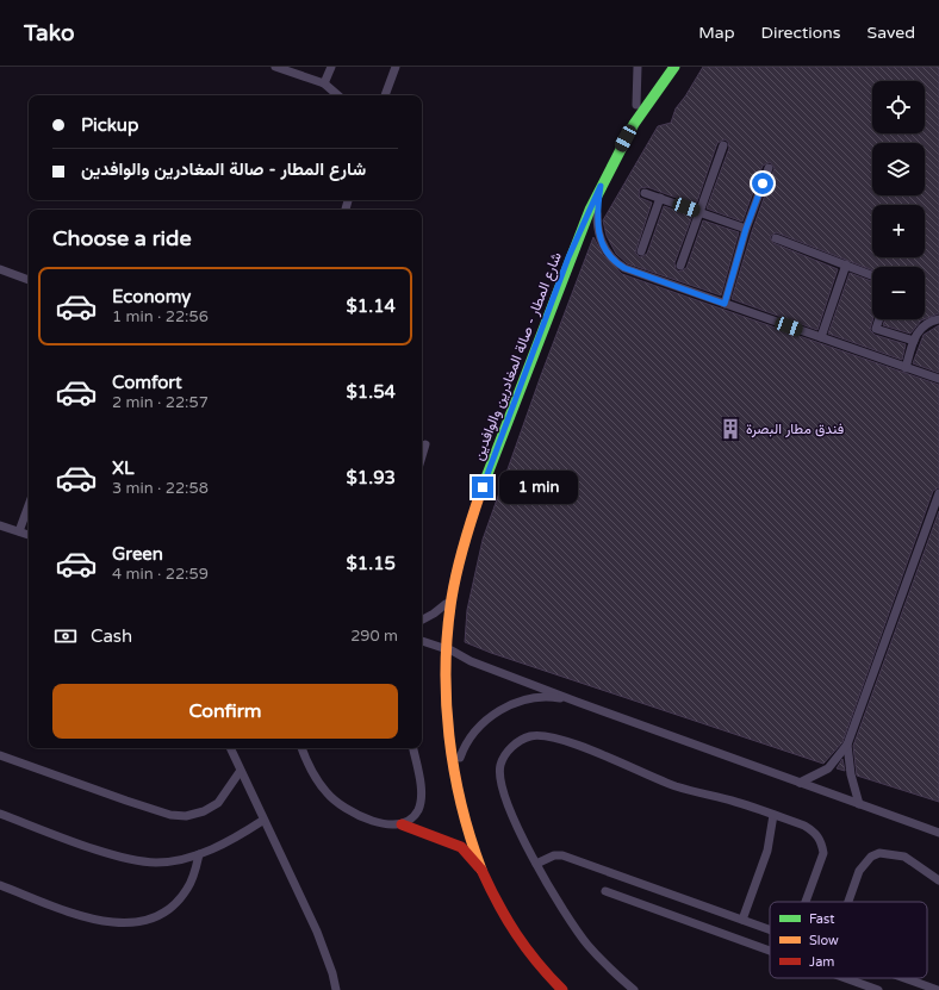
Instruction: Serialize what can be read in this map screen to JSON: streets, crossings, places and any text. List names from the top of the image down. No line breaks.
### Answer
{"streets":{"highway":["شارع المطار - صالة المغادرين والوافدين"]},"places":{"building":["فندق مطار البصرة"]},"legend":["Fast","Slow","Jam"],"page":{"header":"Tako","nav":["Map","Directions","Saved"],"map_buttons":["+","−"],"banner":["Pickup","شارع المطار - صالة المغادرين والوافدين"],"heading":"Choose a ride","list":[{"name":"Economy","note":"1 min · 22:56","value":"$1.14"},{"name":"Comfort","note":"2 min · 22:57","value":"$1.54"},{"name":"XL","note":"3 min · 22:58","value":"$1.93"},{"name":"Green","note":"4 min · 22:59","value":"$1.15"}],"bubble":"1 min","pay":["Cash","290 m"],"buttons":"Confirm"}}
